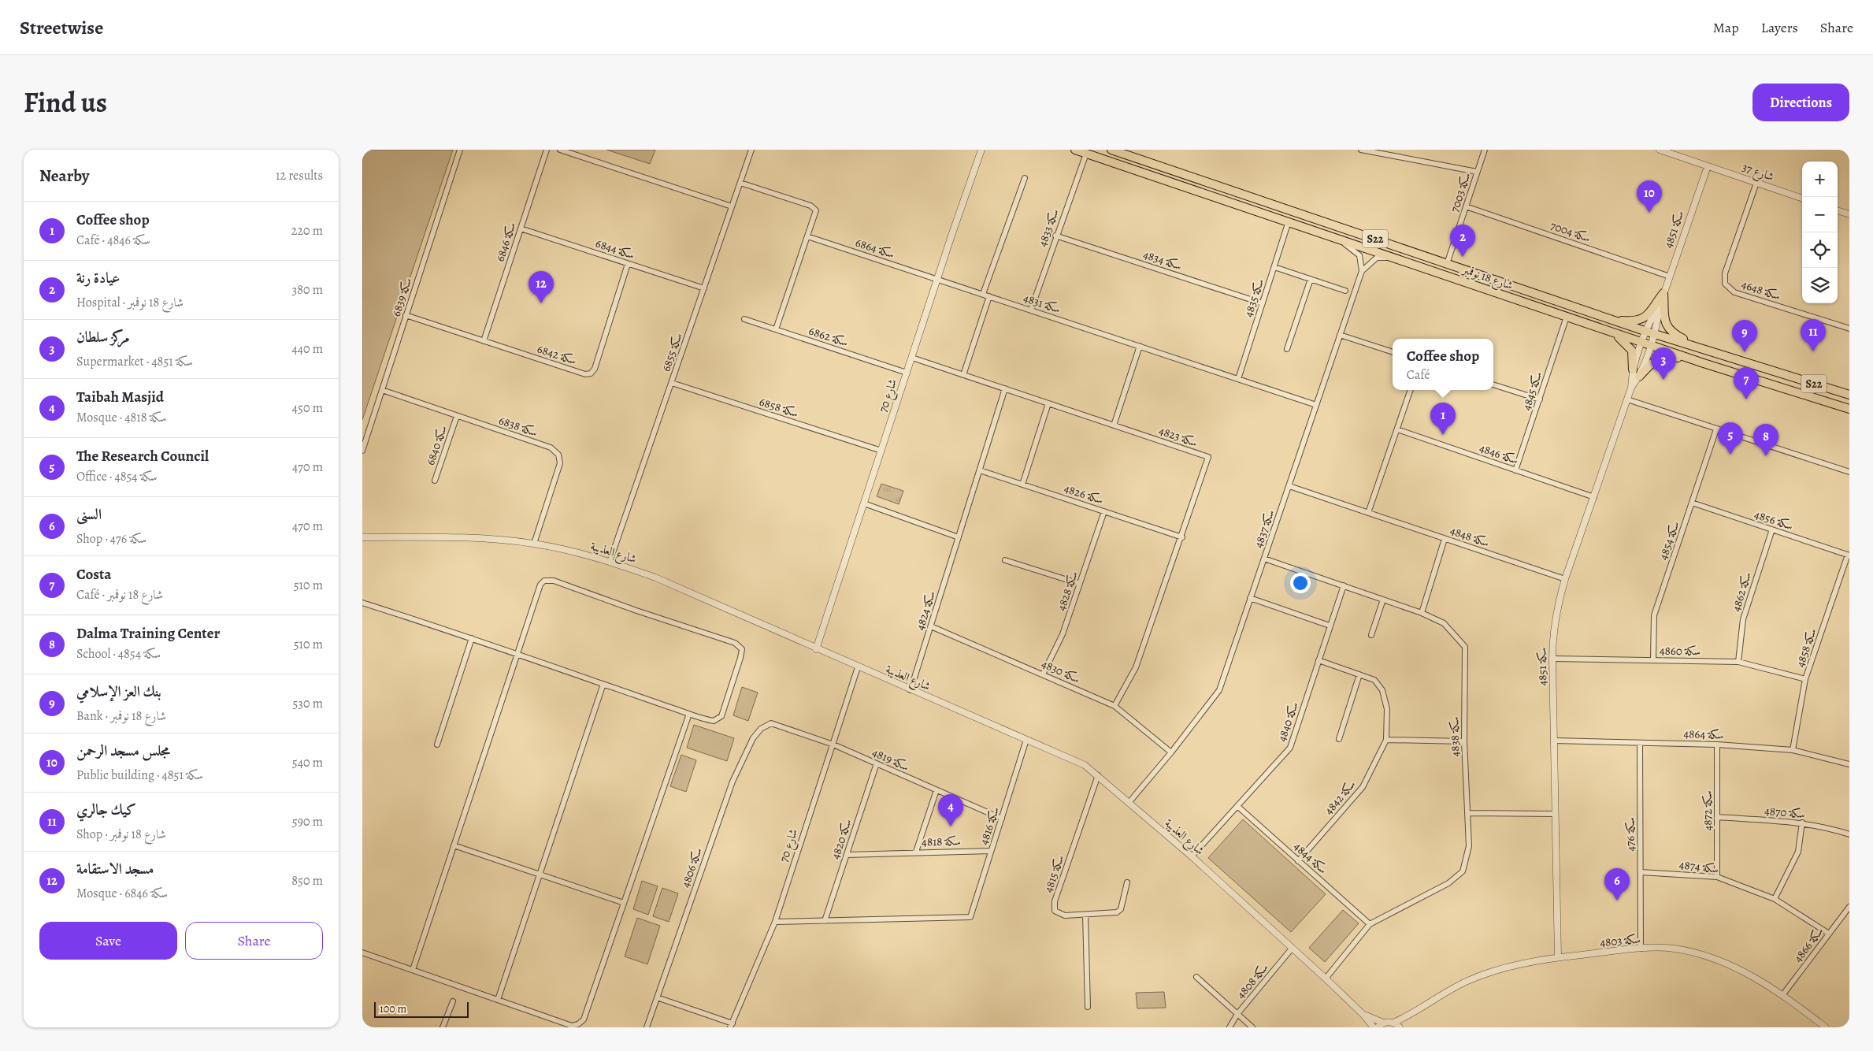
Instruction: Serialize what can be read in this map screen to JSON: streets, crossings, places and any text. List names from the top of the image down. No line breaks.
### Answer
{"streets":{"main road":["S22","شارع 18 نوفمبر"],"street":["شارع 37","سكة 7003","سكة 4833","سكة 4851","سكة 7004","سكة 6846","سكة 6864","سكة 6844","سكة 4834","سكة 4648","سكة 6839","سكة 4835","سكة 4831","سكة 6862","سكة 6855","سكة 6842","سكة 4845","شارع 70","سكة 6858","سكة 6838","سكة 4823","سكة 6840","سكة 4846","سكة 4826","سكة 4856","سكة 4837","سكة 4848","سكة 4854","شارع العذيبة","سكة 4828","سكة 4862","سكة 4824","سكة 4858","سكة 4860","سكة 4830","سكة 4840","سكة 4864","سكة 4838","سكة 4819","سكة 4842","سكة 4872","سكة 4870","سكة 4816","سكة 476","سكة 4820","سكة 4818","سكة 4844","سكة 4874","سكة 4806","سكة 4815","سكة 4803","سكة 4866","سكة 4808"]},"crossings":[["شارع 37","سكة 4851"],["شارع 37","سكة 4648"],["سكة 7003","سكة 7004"],["سكة 7003","شارع 18 نوفمبر"],["سكة 4833","سكة 4834"],["سكة 4833","شارع 18 نوفمبر"],["سكة 4833","سكة 4831"],["سكة 4851","سكة 7004"],["سكة 4851","شارع 18 نوفمبر"],["سكة 4851","سكة 4846"],["سكة 4851","سكة 4848"],["سكة 4851","سكة 4860"],["سكة 4851","سكة 4864"],["سكة 4851","سكة 4803"],["سكة 6846","سكة 6844"],["سكة 6846","سكة 6842"],["سكة 6864","سكة 4831"],["سكة 6864","شارع 70"],["سكة 6844","سكة 6855"],["سكة 6844","سكة 6842"],["سكة 4834","سكة 4835"],["شارع 18 نوفمبر","سكة 4835"],["شارع 18 نوفمبر","سكة 4845"],["شارع 18 نوفمبر","سكة 4837"],["سكة 6839","سكة 6842"],["سكة 6839","سكة 6838"],["سكة 4835","سكة 4831"],["سكة 4831","شارع 70"],["سكة 4831","سكة 4837"],["سكة 6862","شارع 70"],["سكة 6855","سكة 6858"],["سكة 6855","شارع العذيبة"],["سكة 4845","سكة 4846"],["شارع 70","سكة 6858"],["شارع 70","سكة 4823"],["شارع 70","شارع العذيبة"],["شارع 70","سكة 4819"],["سكة 6838","سكة 6840"],["سكة 6838","شارع العذيبة"],["سكة 4823","سكة 4826"],["سكة 4823","سكة 4824"],["سكة 4823","سكة 4830"],["سكة 4826","سكة 4828"],["سكة 4826","سكة 4824"],["سكة 4856","سكة 4854"],["سكة 4856","سكة 4862"],["سكة 4856","سكة 4858"],["سكة 4837","سكة 4848"],["سكة 4837","شارع العذيبة"],["سكة 4837","سكة 4830"],["سكة 4837","سكة 4838"],["سكة 4854","سكة 4860"],["شارع العذيبة","سكة 4824"],["شارع العذيبة","سكة 4840"],["شارع العذيبة","سكة 4838"],["شارع العذيبة","سكة 4816"],["شارع العذيبة","سكة 4815"],["شارع العذيبة","سكة 4808"],["سكة 4828","سكة 4830"],["سكة 4862","سكة 4860"],["سكة 4824","سكة 4830"],["سكة 4858","سكة 4860"],["سكة 4858","سكة 4864"],["سكة 4840","سكة 4838"],["سكة 4840","سكة 4842"],["سكة 4840","سكة 4844"],["سكة 4864","سكة 4872"],["سكة 4864","سكة 476"],["سكة 4838","سكة 4844"],["سكة 4819","سكة 4816"],["سكة 4819","سكة 4820"],["سكة 4819","سكة 4818"],["سكة 4819","سكة 4806"],["سكة 4842","سكة 4844"],["سكة 4872","سكة 4870"],["سكة 4872","سكة 4874"],["سكة 4816","سكة 4820"],["سكة 4816","سكة 4818"],["سكة 476","سكة 4874"],["سكة 476","سكة 4803"],["سكة 4820","سكة 4818"],["سكة 4874","سكة 4866"],["سكة 4803","سكة 4866"]],"scale_bar":"100 m","page":{"header":"Streetwise","nav":["Map","Layers","Share"],"title":"Find us","buttons":["Directions",["Save","Share"]],"heading":["Nearby","12 results"],"map_buttons":["+","−"],"pins":["10","2","12","11","9","3","7","1","5","8","4","6"],"list":[{"mark":"1","name":"Coffee shop","note":"Café · سكة 4846","value":"220 m"},{"mark":"2","name":"عيادة رنة","note":"Hospital · شارع 18 نوفمبر","value":"380 m"},{"mark":"3","name":"مركز سلطان","note":"Supermarket · سكة 4851","value":"440 m"},{"mark":"4","name":"Taibah Masjid","note":"Mosque · سكة 4818","value":"450 m"},{"mark":"5","name":"The Research Council","note":"Office · سكة 4854","value":"470 m"},{"mark":"6","name":"السنى","note":"Shop · سكة 476","value":"470 m"},{"mark":"7","name":"Costa","note":"Café · شارع 18 نوفمبر","value":"510 m"},{"mark":"8","name":"Dalma Training Center","note":"School · سكة 4854","value":"510 m"},{"mark":"9","name":"بنك العز الإسلامي","note":"Bank · شارع 18 نوفمبر","value":"530 m"},{"mark":"10","name":"مجلس مسجد الرحمن","note":"Public building · سكة 4851","value":"540 m"},{"mark":"11","name":"كيك جالري","note":"Shop · شارع 18 نوفمبر","value":"590 m"},{"mark":"12","name":"مسجد الاستقامة","note":"Mosque · سكة 6846","value":"850 m"}],"popup":["Coffee shop","Café"],"scale":"100 m"}}
